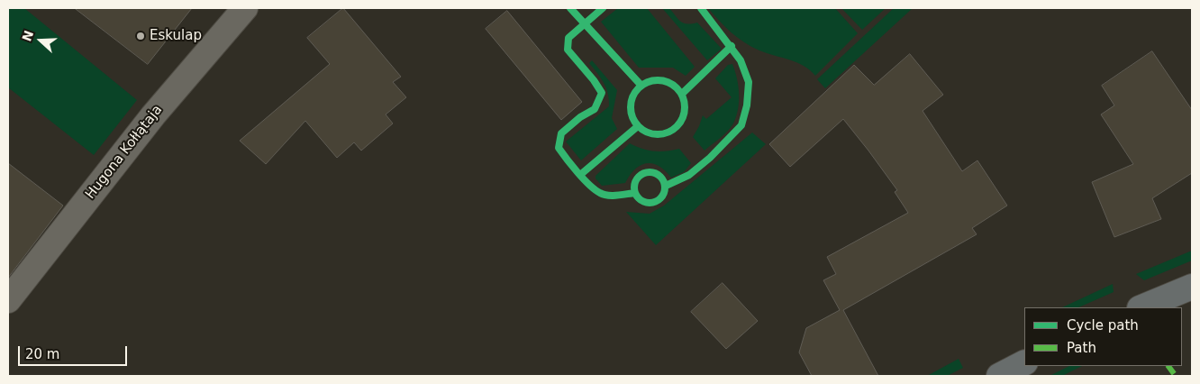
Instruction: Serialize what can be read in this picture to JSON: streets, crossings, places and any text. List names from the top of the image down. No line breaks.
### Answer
{"streets":{"street":["Hugona Kołłątaja"]},"places":["Eskulap"],"legend":["Cycle path","Path"],"scale_bar":"20 m","north":"left"}
